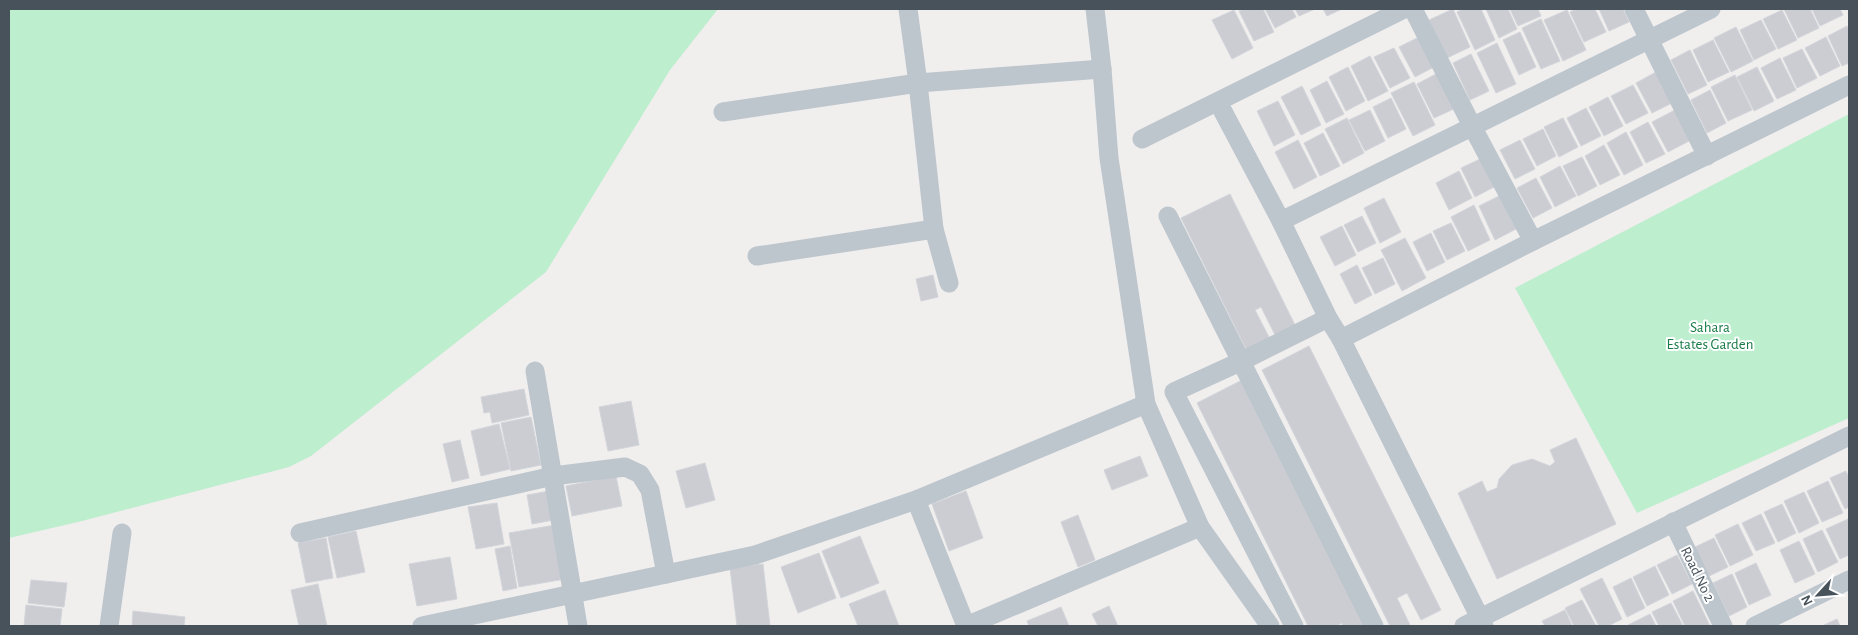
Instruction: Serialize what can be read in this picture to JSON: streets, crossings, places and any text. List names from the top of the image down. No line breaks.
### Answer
{"streets":{"street":["Road No 2"]},"parks":["Sahara Estates Garden"],"north":"bottom left"}
